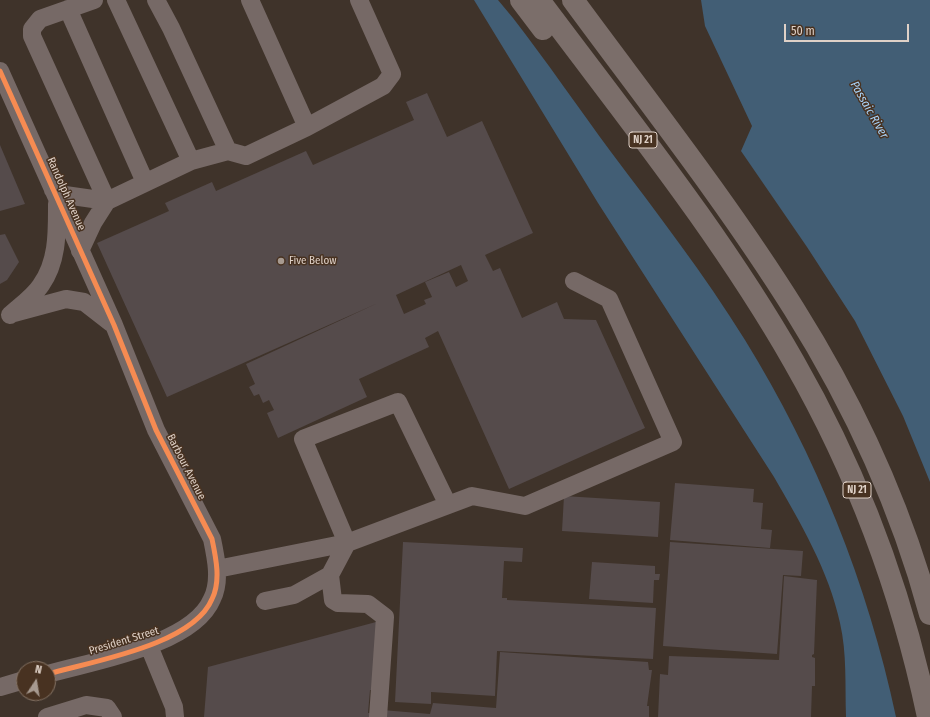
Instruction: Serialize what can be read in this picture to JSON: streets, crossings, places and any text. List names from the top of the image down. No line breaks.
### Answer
{"streets":{"highway":["NJ 21"],"street":["Randolph Avenue","Barbour Avenue","President Street"]},"crossings":[["Randolph Avenue","Barbour Avenue"],["Barbour Avenue","President Street"]],"water":["Passaic River"],"places":["Five Below"],"scale_bar":"50 m","north":"top"}
